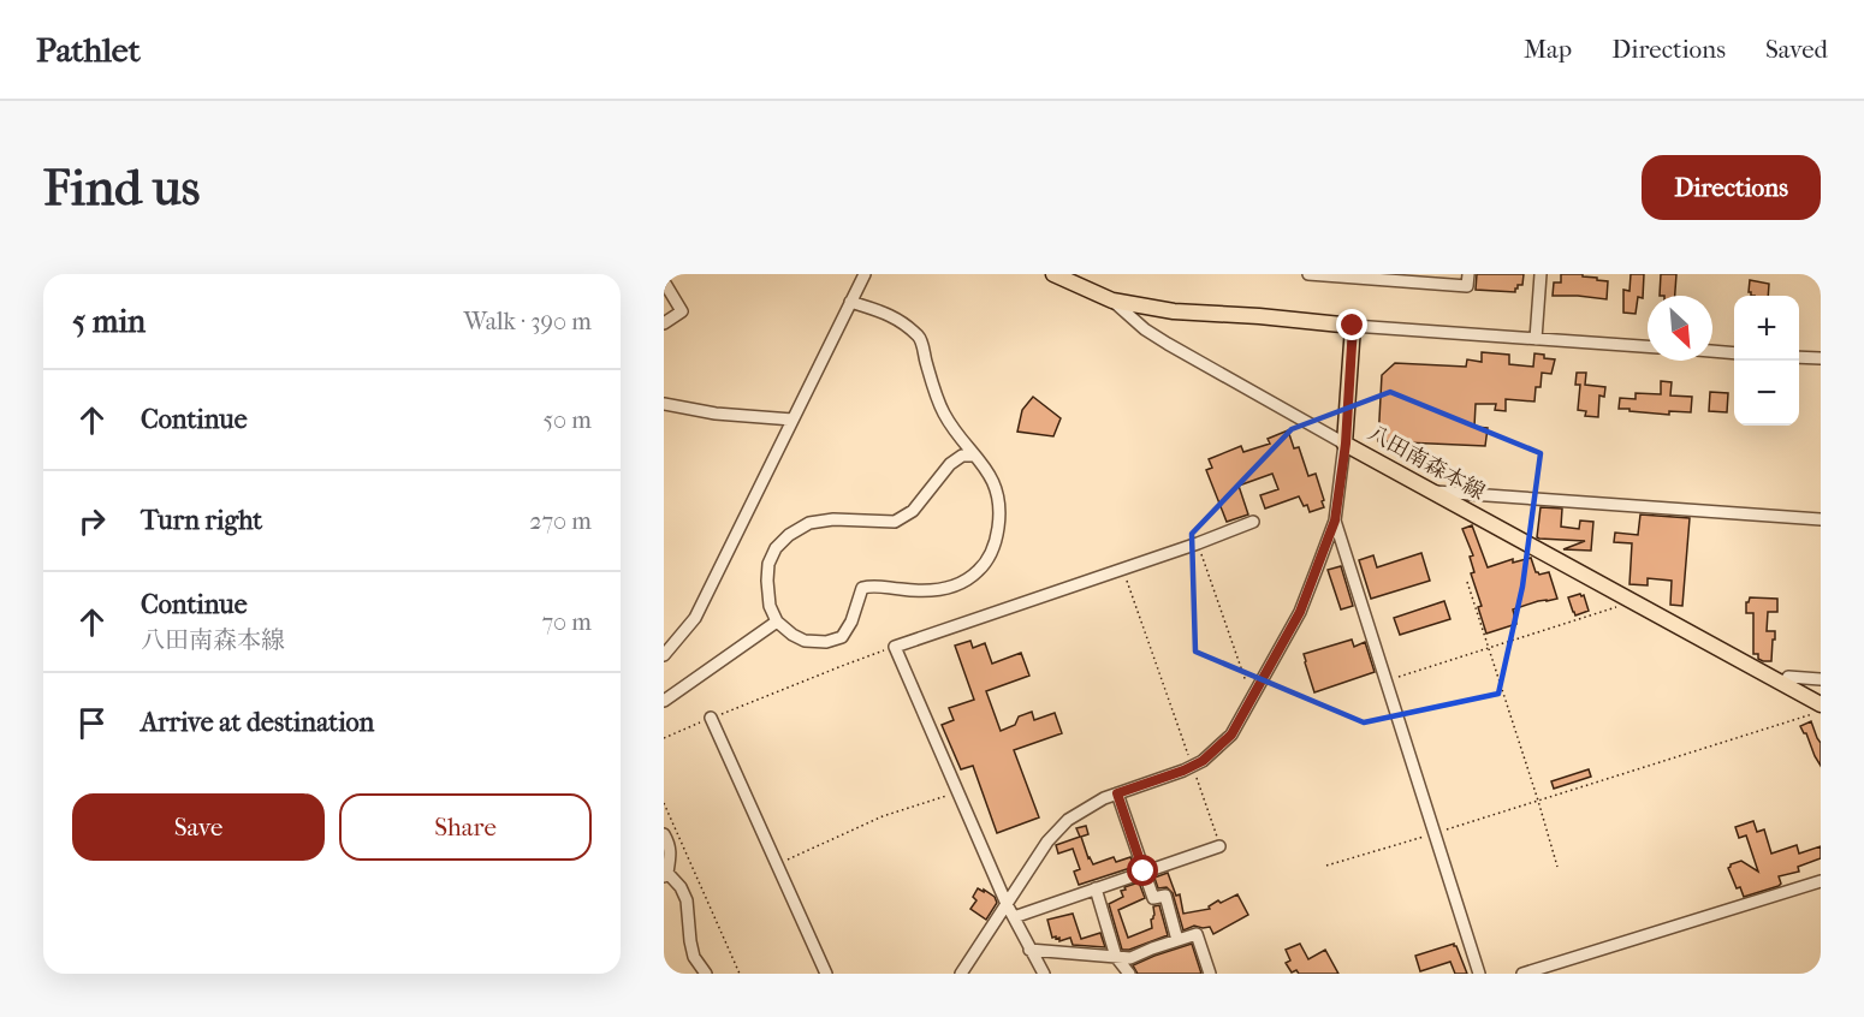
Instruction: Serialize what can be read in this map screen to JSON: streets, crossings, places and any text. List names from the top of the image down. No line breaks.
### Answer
{"streets":{"main road":["八田南森本線"]},"north":"bottom right","page":{"header":"Pathlet","nav":["Map","Directions","Saved"],"buttons":["Directions",["Save","Share"]],"title":"Find us","heading":["5 min","Walk · 390 m"],"map_buttons":["+","−"],"list":[["Continue","50 m"],["Turn right","270 m"],["Continue","八田南森本線","70 m"],"Arrive at destination"]}}
